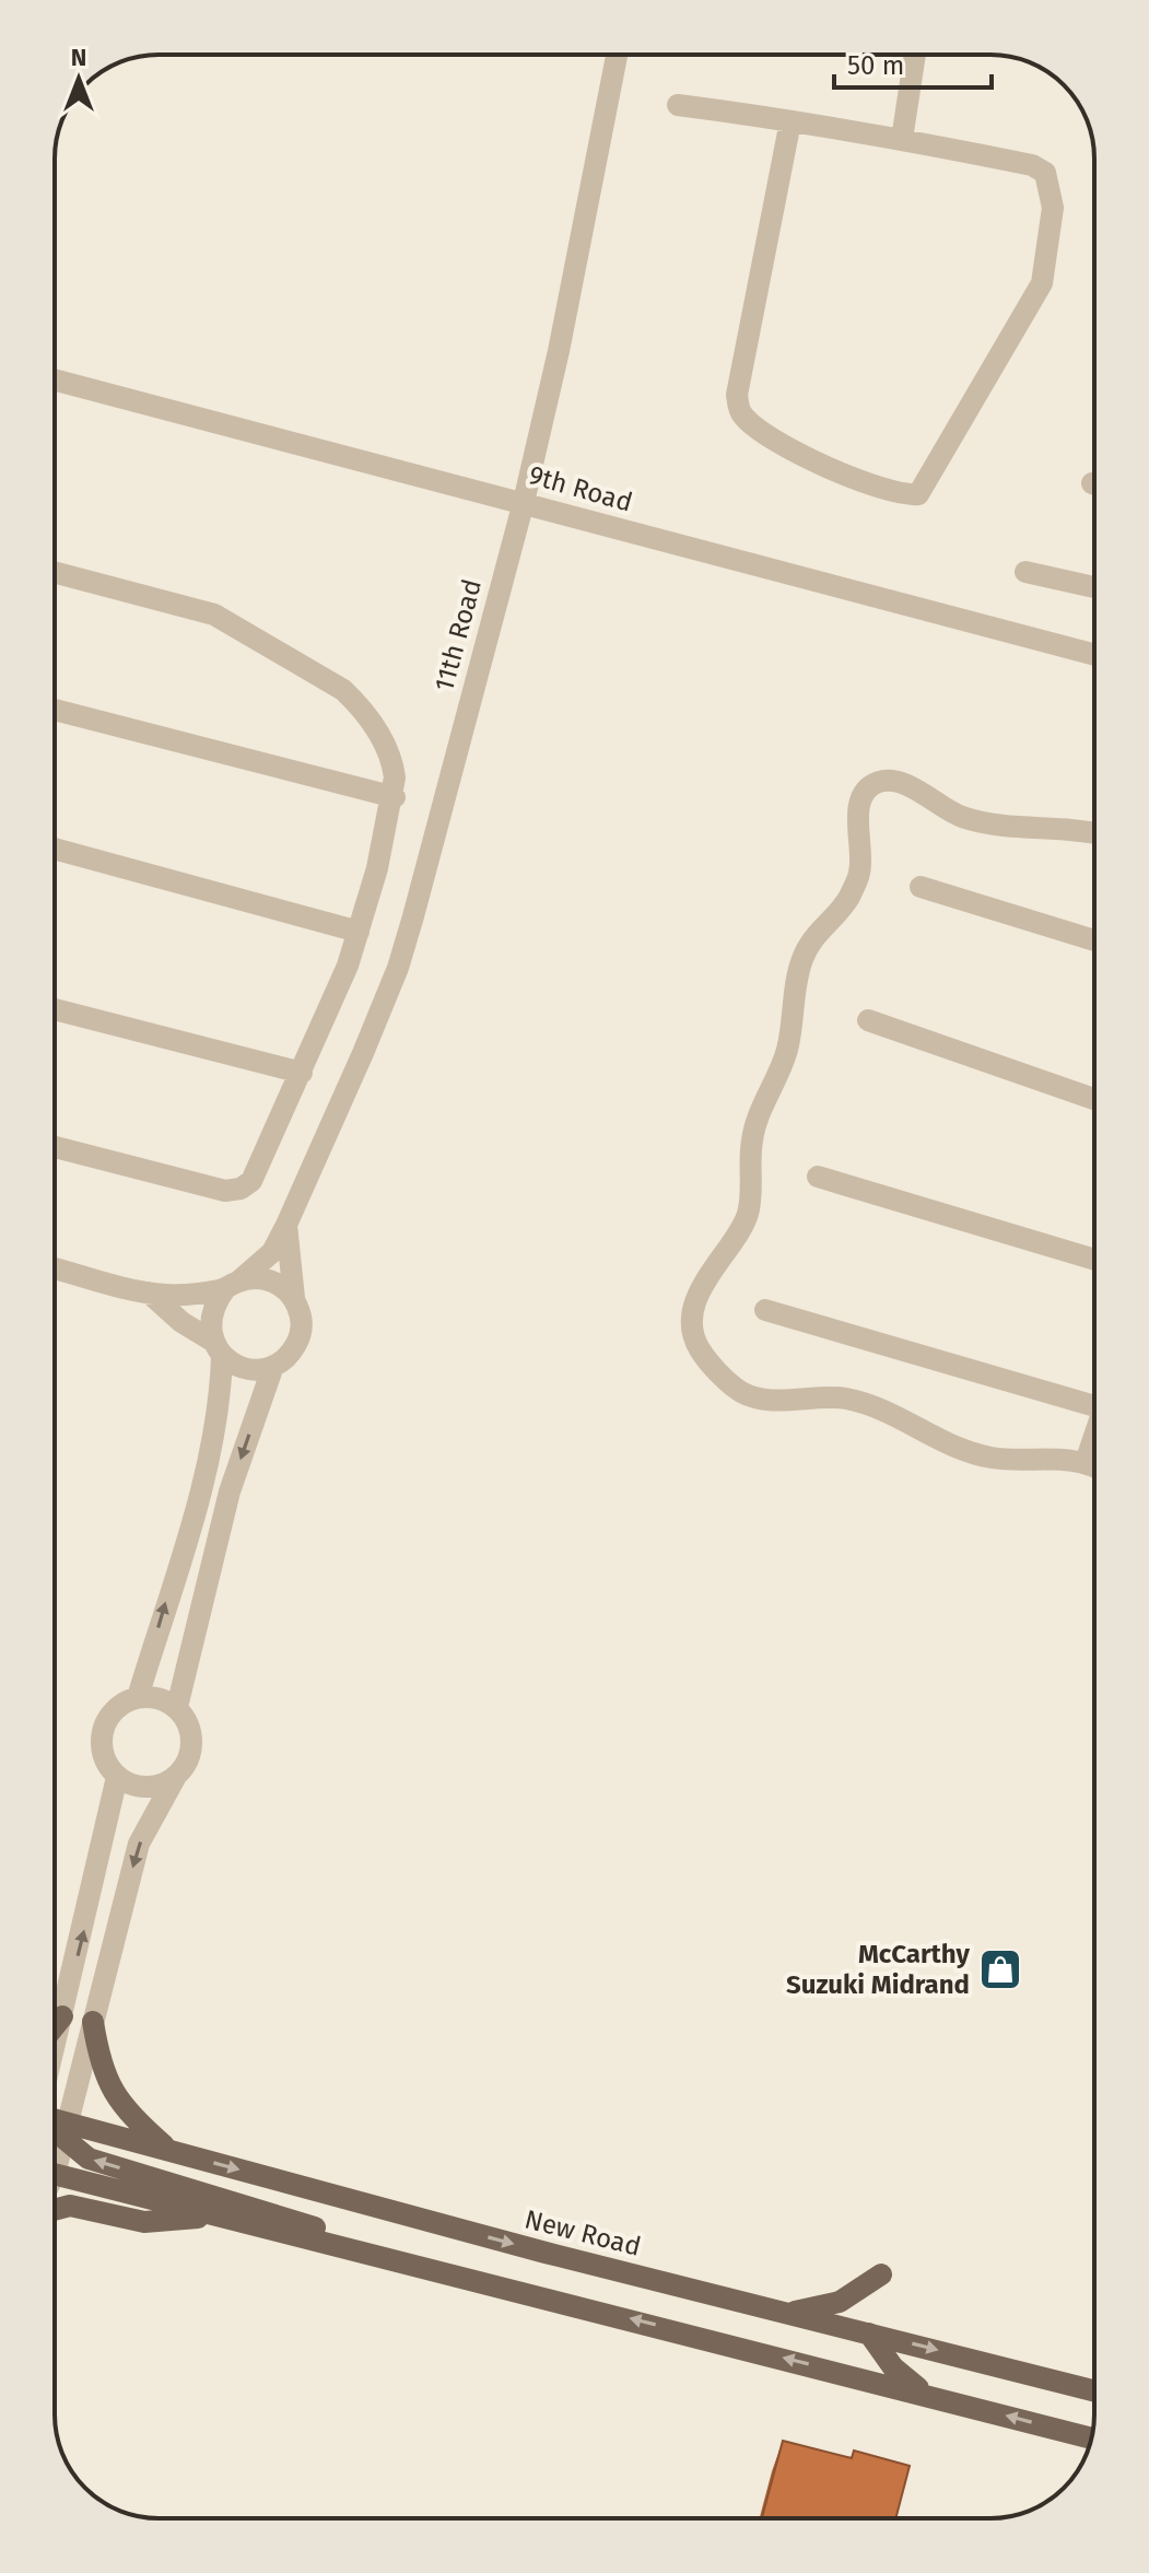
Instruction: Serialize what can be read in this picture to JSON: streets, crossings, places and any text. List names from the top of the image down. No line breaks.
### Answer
{"streets":{"main road":["New Road"],"street":["9th Road","11th Road"]},"crossings":[["9th Road","11th Road"]],"places":{"shop":["McCarthy Suzuki Midrand"]},"scale_bar":"50 m","north":"top"}
